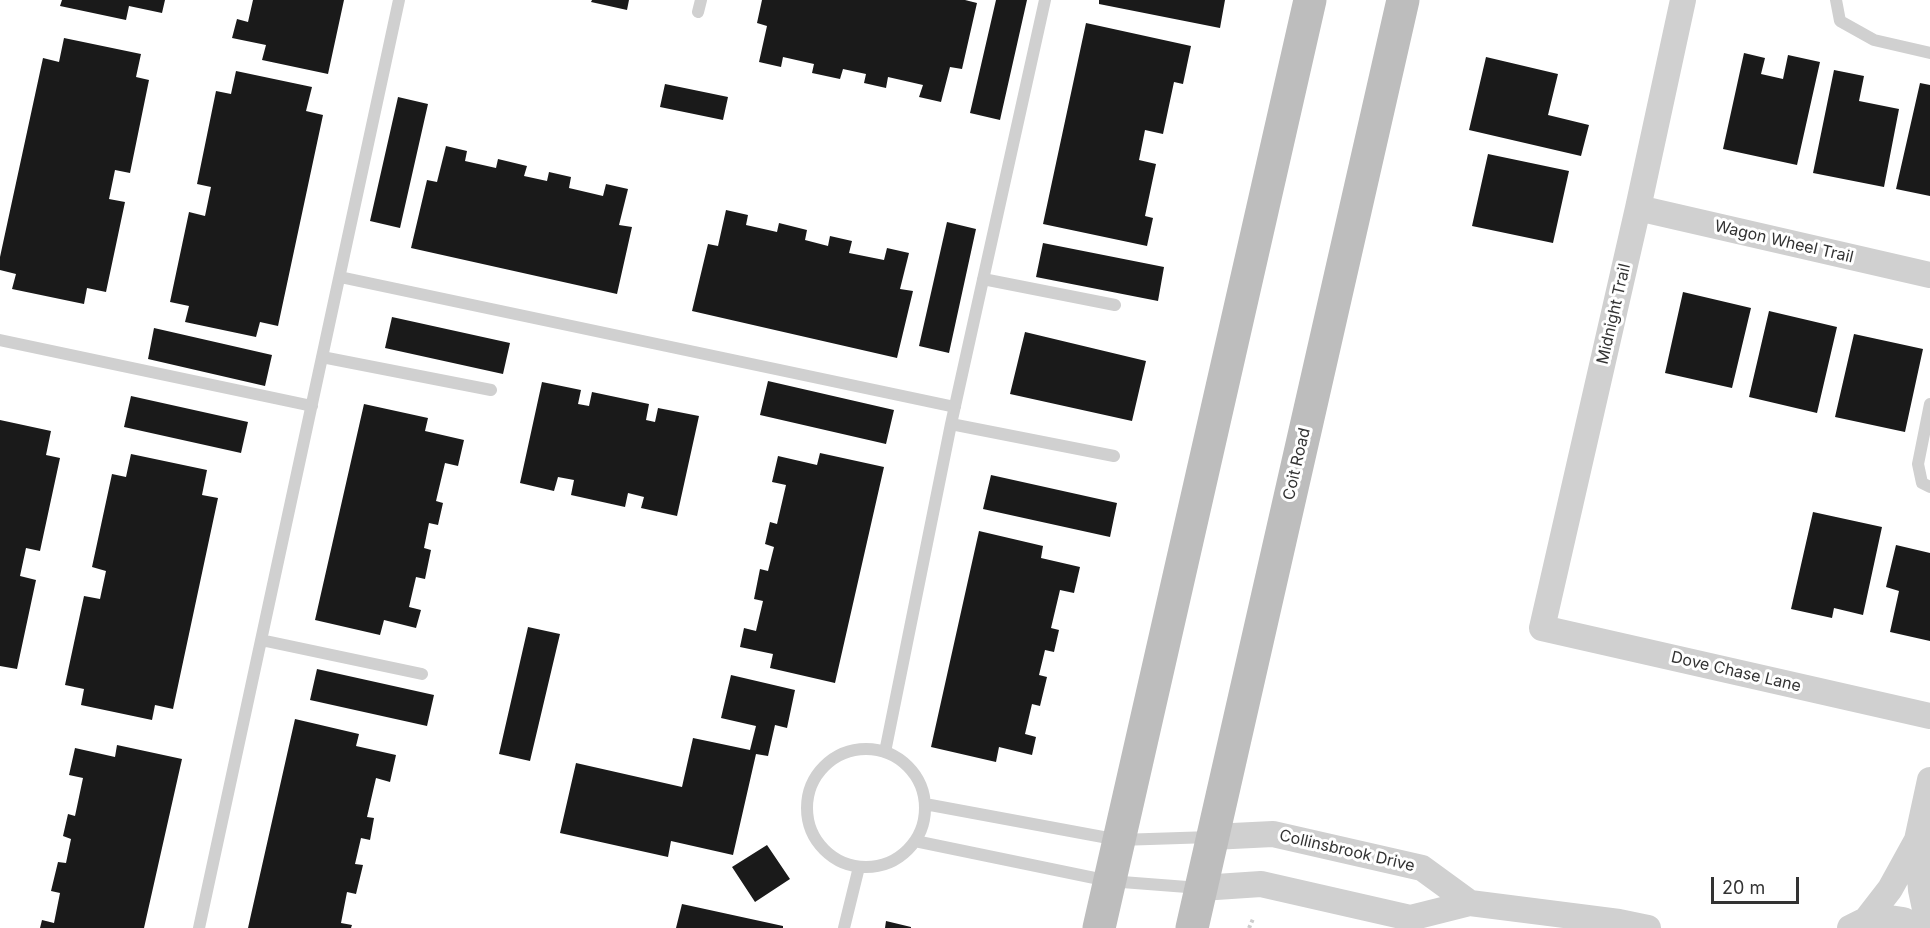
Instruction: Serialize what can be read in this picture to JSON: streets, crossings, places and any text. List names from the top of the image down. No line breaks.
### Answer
{"streets":{"main road":["Coit Road"],"street":["Wagon Wheel Trail","Midnight Trail","Dove Chase Lane","Collinsbrook Drive"]},"crossings":[["Wagon Wheel Trail","Midnight Trail"],["Midnight Trail","Dove Chase Lane"],["Coit Road","Collinsbrook Drive"]],"scale_bar":"20 m"}
